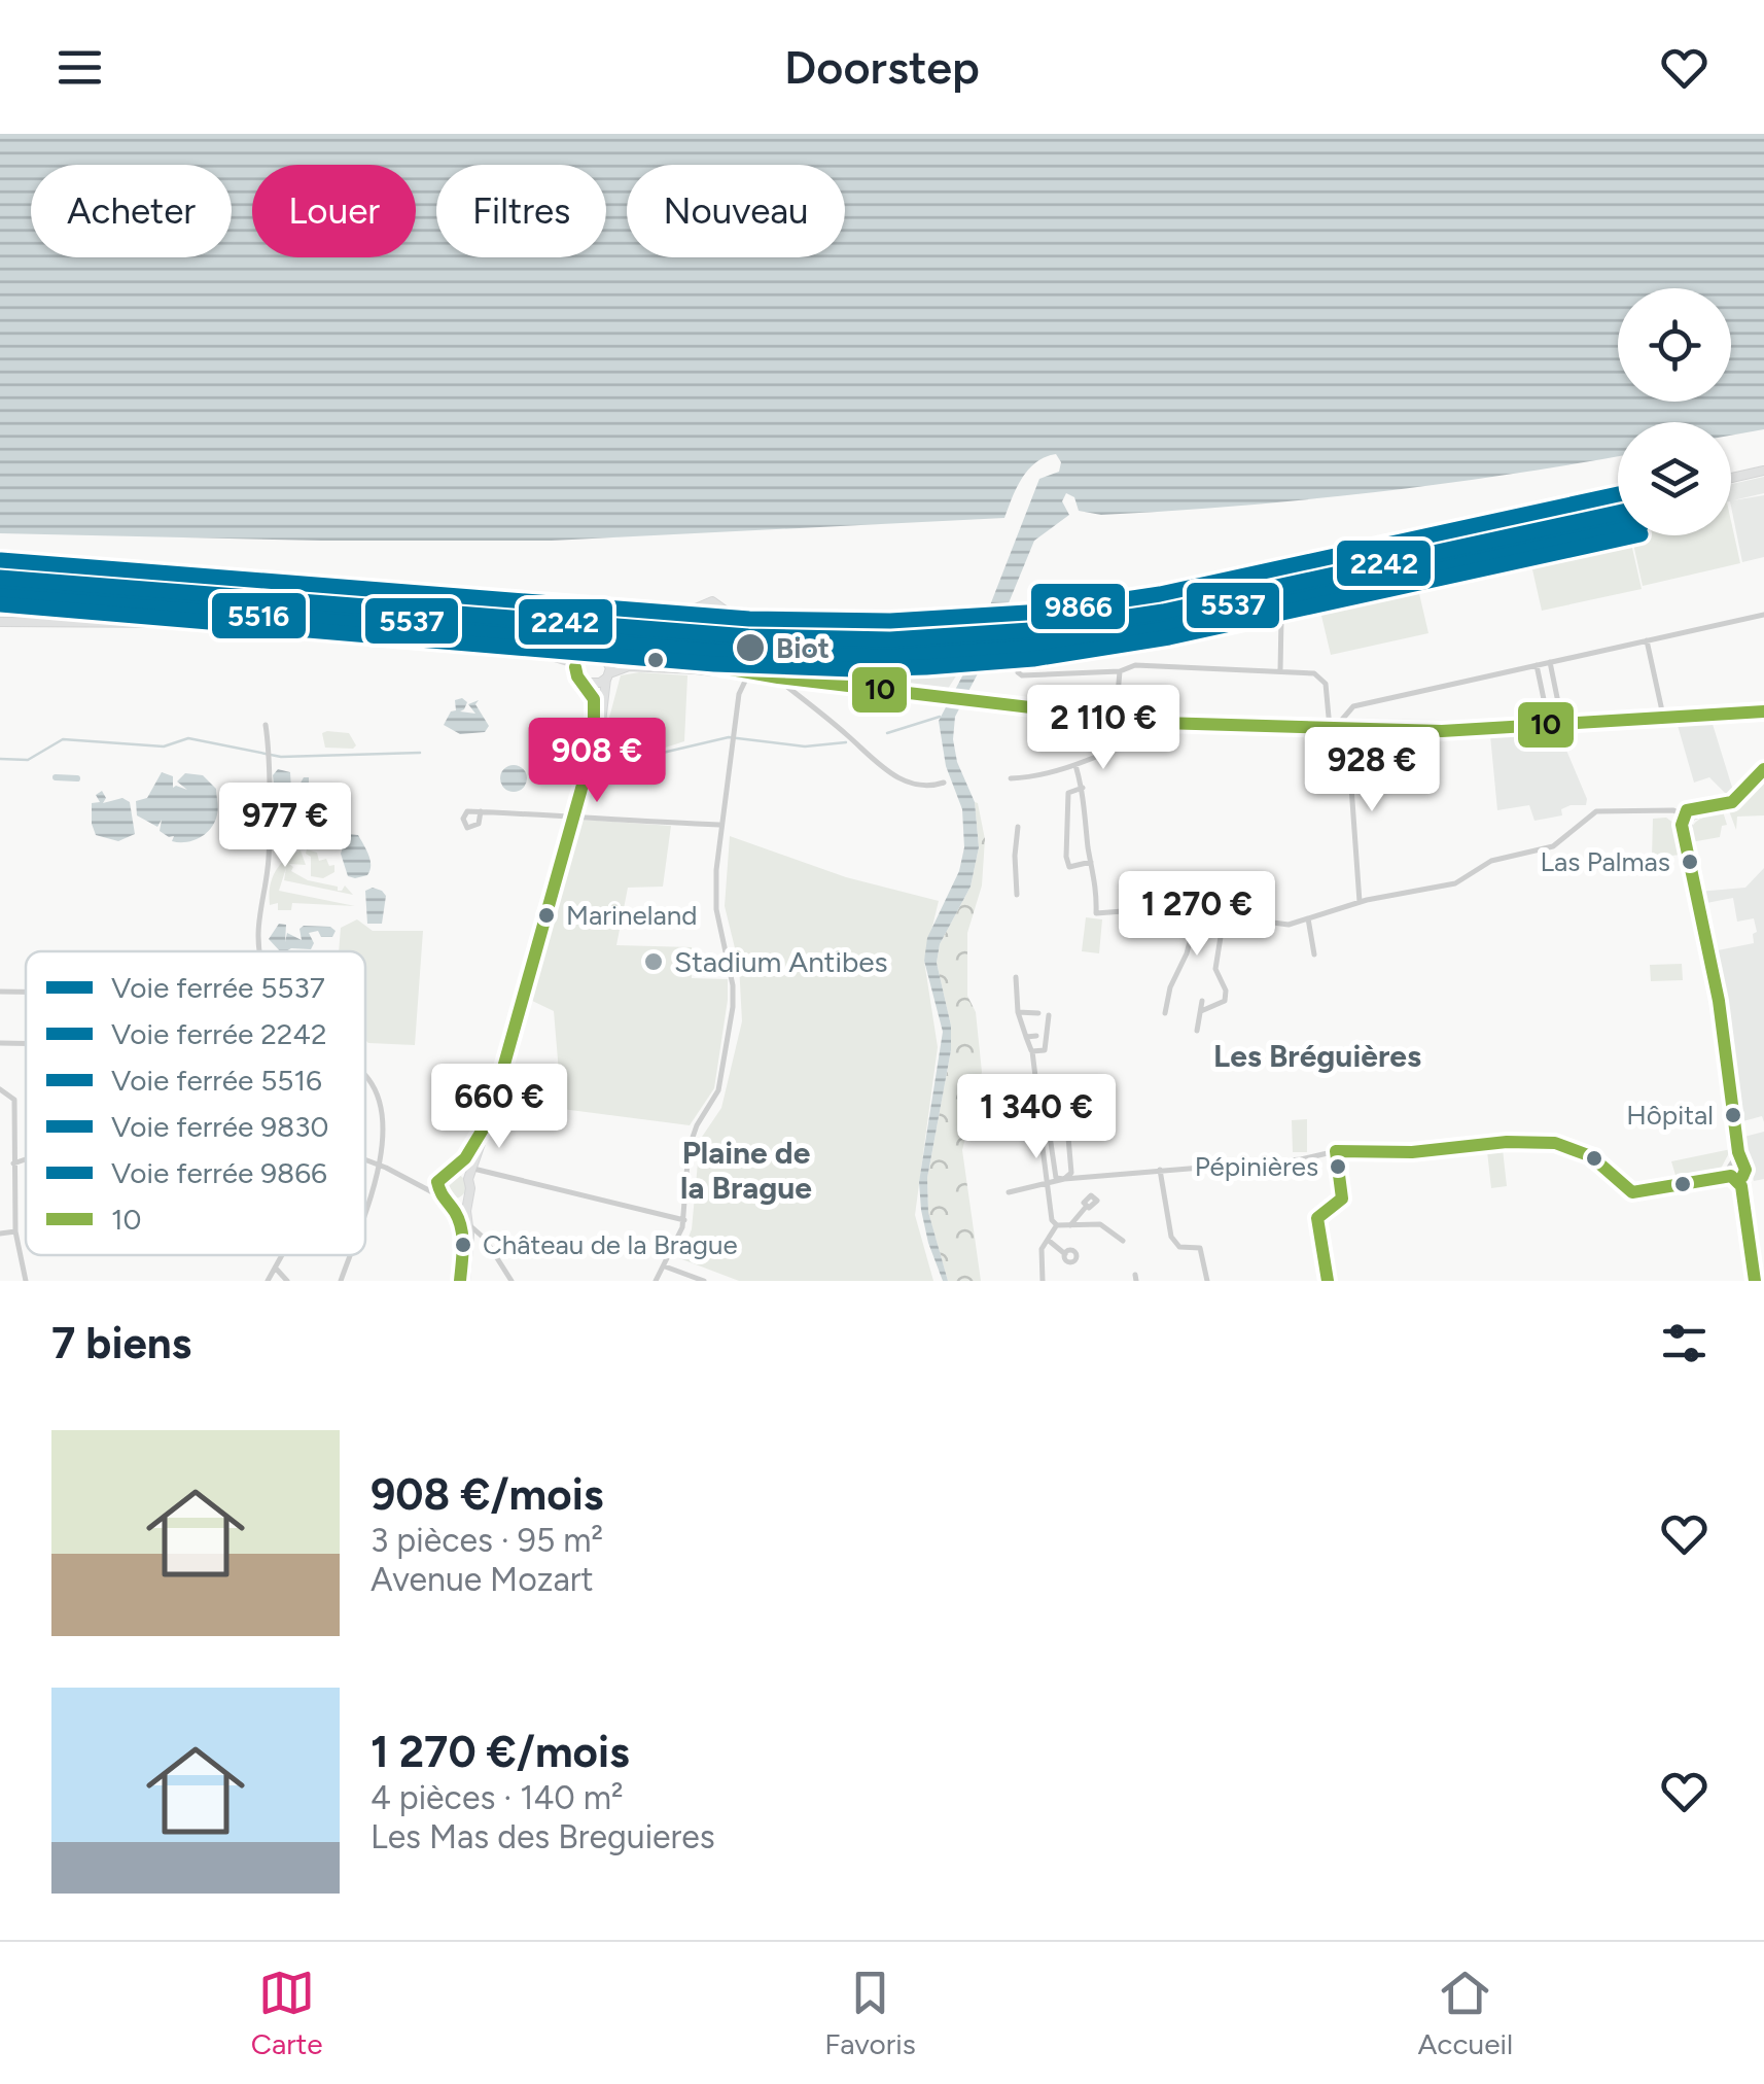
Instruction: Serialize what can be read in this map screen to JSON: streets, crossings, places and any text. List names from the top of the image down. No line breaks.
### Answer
{"districts":["Les Bréguières","Plaine de la Brague"],"places":["Biot","Las Palmas","Marineland","Stadium Antibes","Hôpital","Pépinières","Château de la Brague"],"lines":["rail line 9866","rail line 2242","rail line 5537","rail line 5516","rail line 9830","transit line 10"],"legend":["Voie ferrée 5537","Voie ferrée 2242","Voie ferrée 5516","Voie ferrée 9830","Voie ferrée 9866","10"],"page":{"header":"Doorstep","chip":["Acheter","Louer","Filtres","Nouveau"],"price":["2 110 €","908 €","928 €","977 €","1 270 €","660 €","1 340 €"],"heading":"7 biens","list":[{"name":"908 €/mois","note":"3 pièces · 95 m² · Avenue Mozart"},{"name":"1 270 €/mois","note":"4 pièces · 140 m² · Les Mas des Breguieres"}],"tabs":["Carte","Favoris","Accueil"]}}
